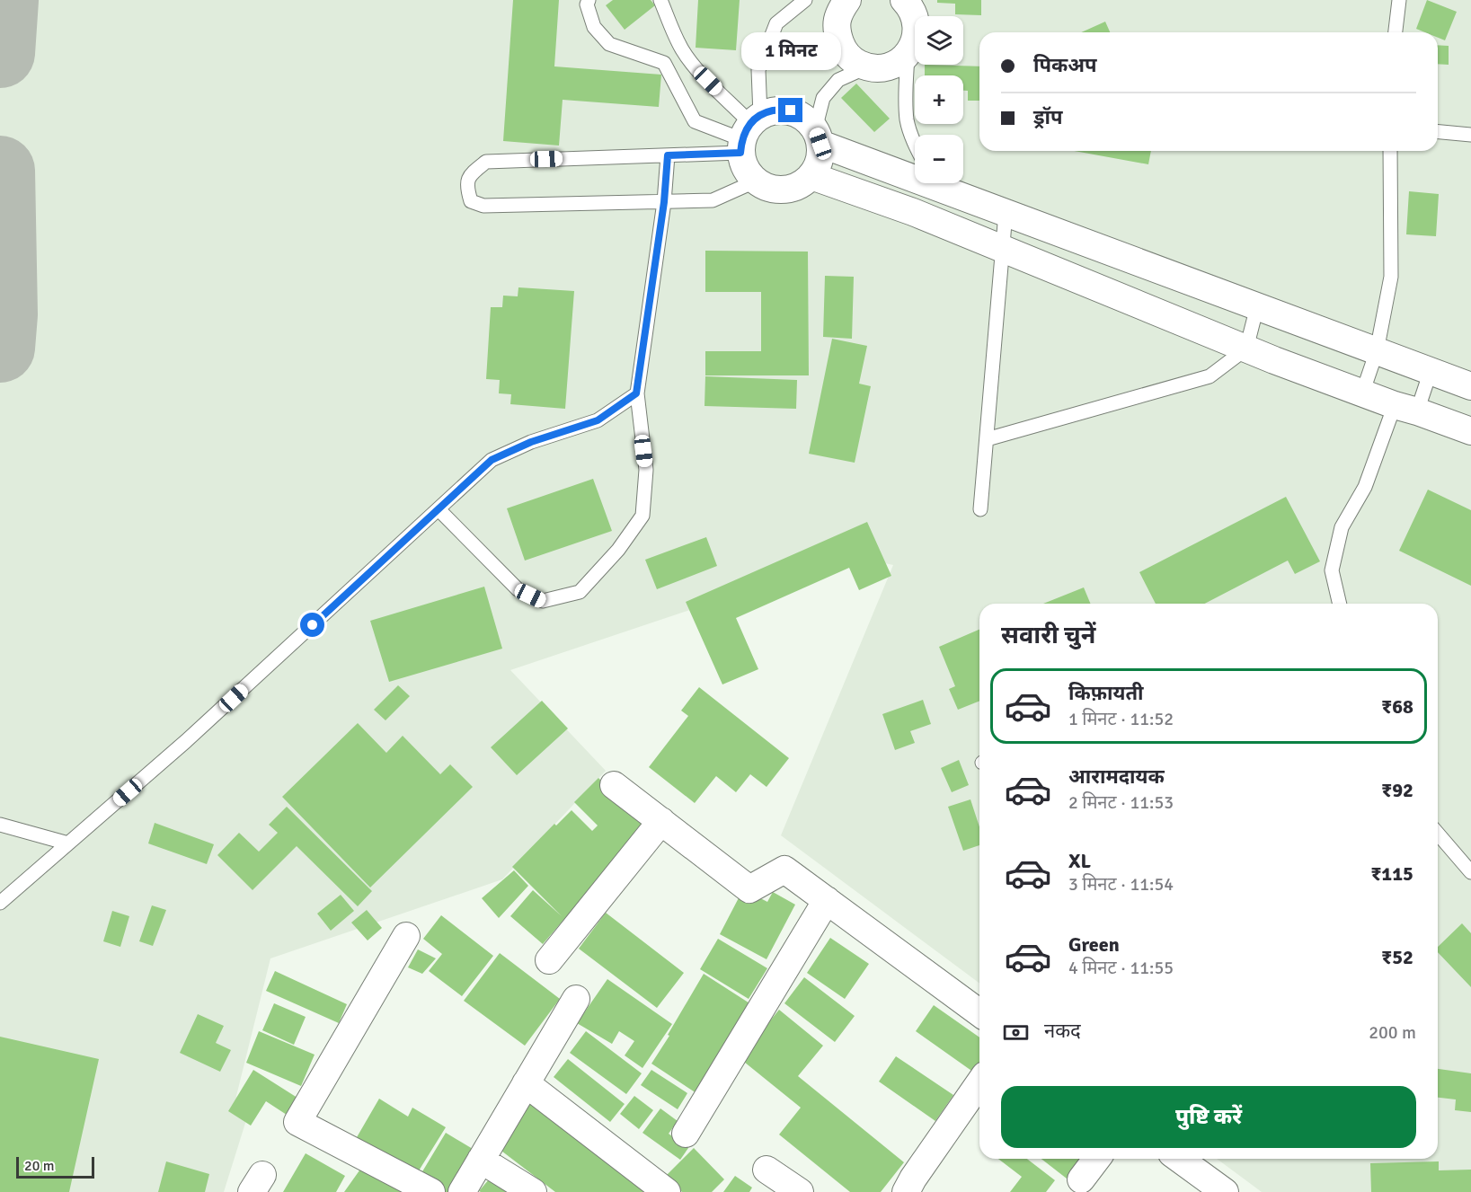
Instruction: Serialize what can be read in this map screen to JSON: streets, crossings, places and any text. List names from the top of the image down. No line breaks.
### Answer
{"scale_bar":"20 m","page":{"map_buttons":["+","−"],"bubble":"1 मिनट","banner":["पिकअप","ड्रॉप"],"heading":"सवारी चुनें","list":[{"name":"किफ़ायती","note":"1 मिनट · 11:52","value":"₹68"},{"name":"आरामदायक","note":"2 मिनट · 11:53","value":"₹92"},{"name":"XL","note":"3 मिनट · 11:54","value":"₹115"},{"name":"Green","note":"4 मिनट · 11:55","value":"₹52"}],"pay":["नकद","200 m"],"buttons":"पुष्टि करें","scale":"20 m"}}
